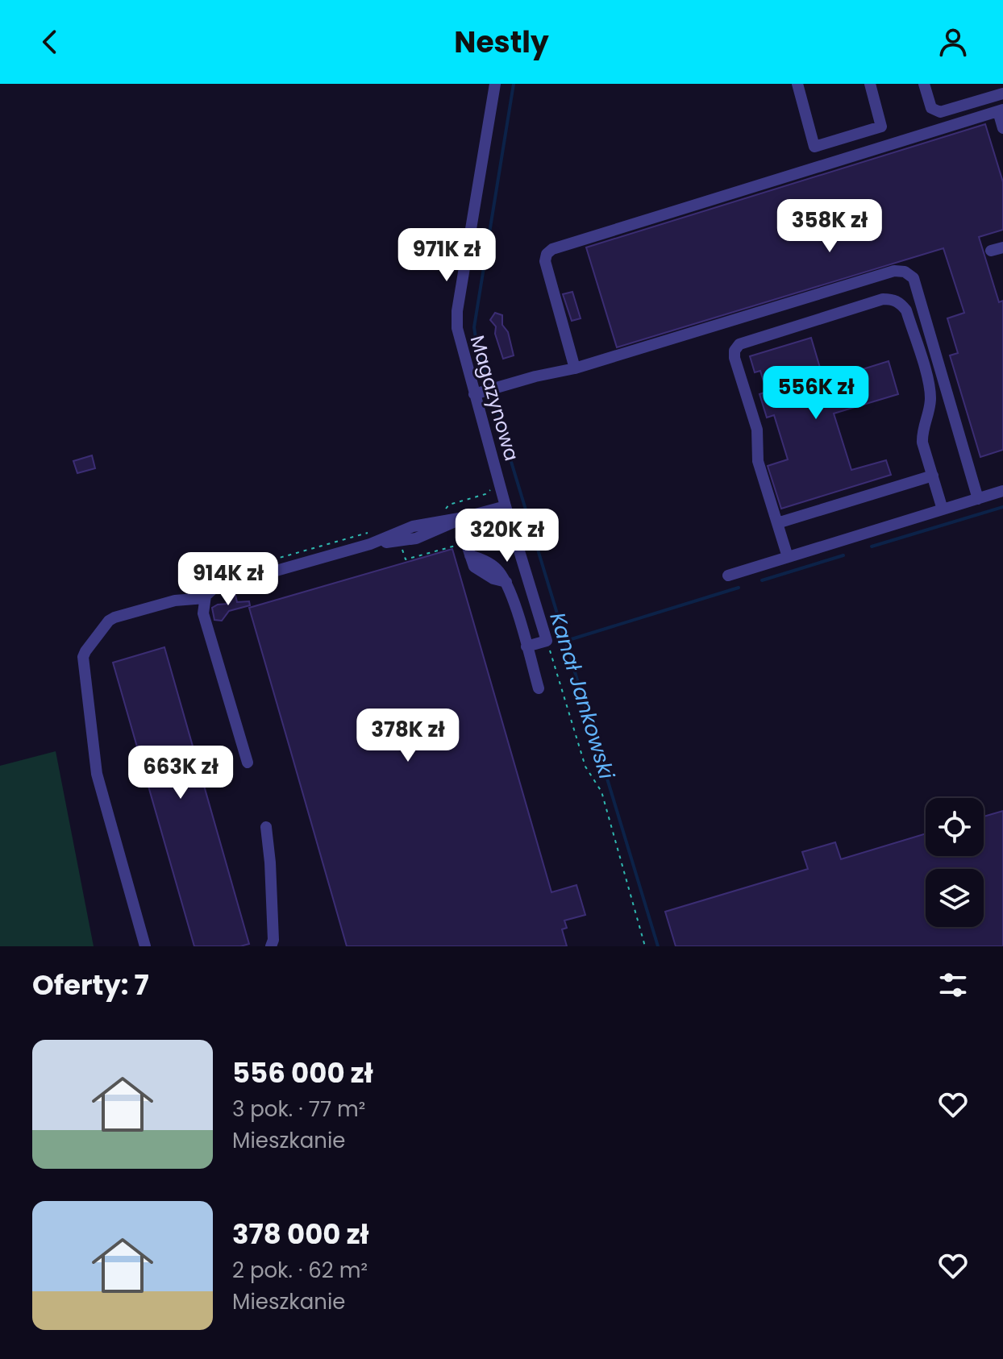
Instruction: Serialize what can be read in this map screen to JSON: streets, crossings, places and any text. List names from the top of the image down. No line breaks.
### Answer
{"streets":{"street":["Magazynowa"]},"water":["Kanał Jankowski"],"page":{"header":"Nestly","price":["358K zł","971K zł","556K zł","320K zł","914K zł","378K zł","663K zł"],"heading":"Oferty: 7","list":[{"name":"556 000 zł","note":"3 pok. · 77 m² · Mieszkanie"},{"name":"378 000 zł","note":"2 pok. · 62 m² · Mieszkanie"}]}}
